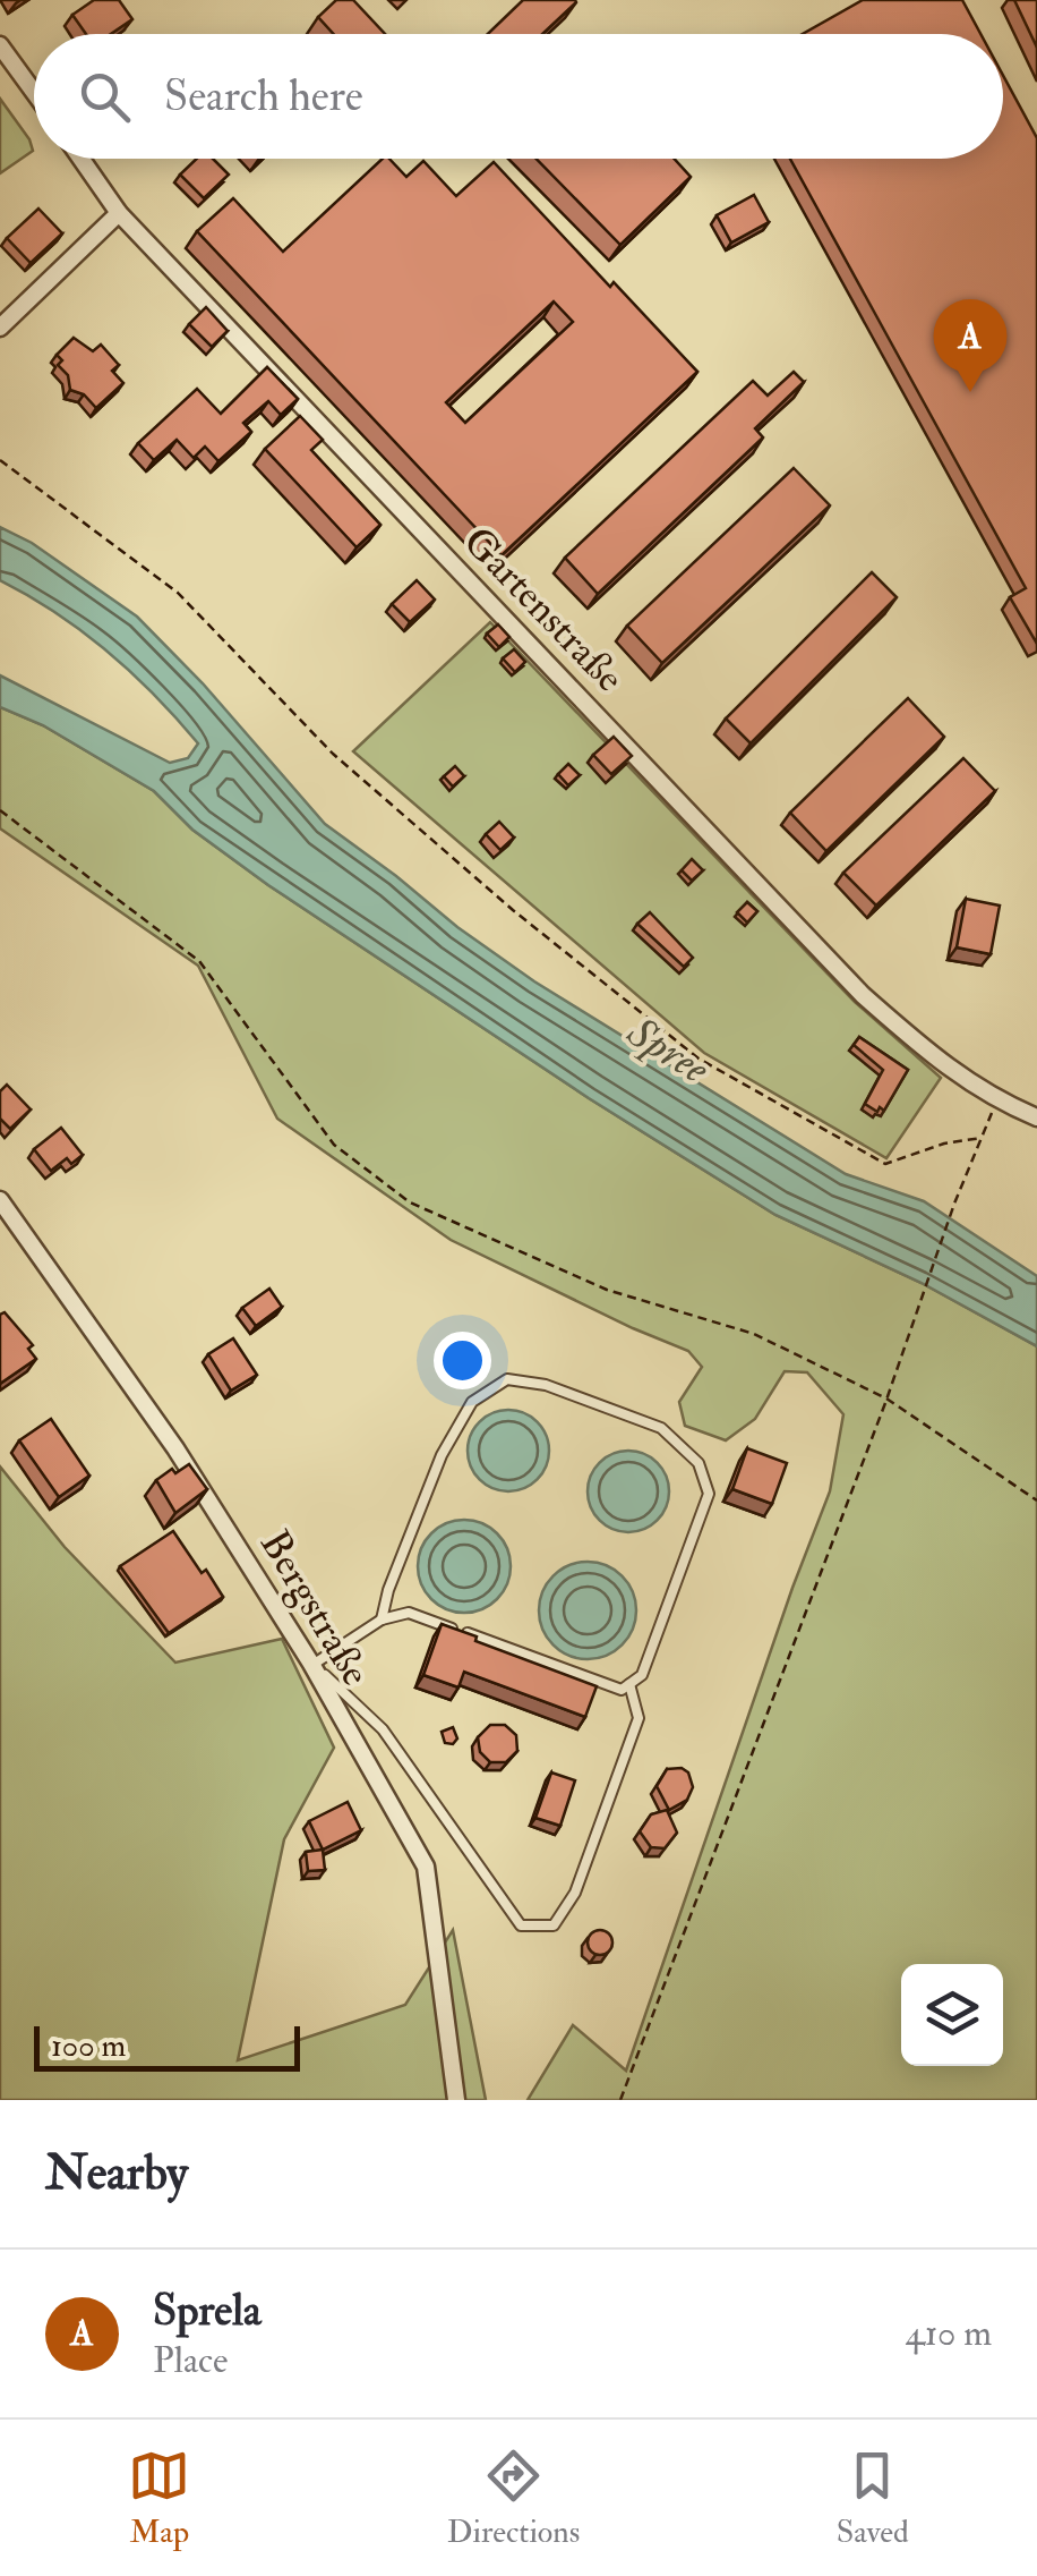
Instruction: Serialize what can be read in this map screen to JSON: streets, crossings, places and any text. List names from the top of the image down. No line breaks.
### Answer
{"streets":{"street":["Gartenstraße","Bergstraße"]},"water":["Spree"],"scale_bar":"100 m","page":{"search":"Search here","pins":"A","scale":"100 m","heading":"Nearby","list":[{"mark":"A","name":"Sprela","note":"Place","value":"410 m"}],"nav":["Map","Directions","Saved"]}}
